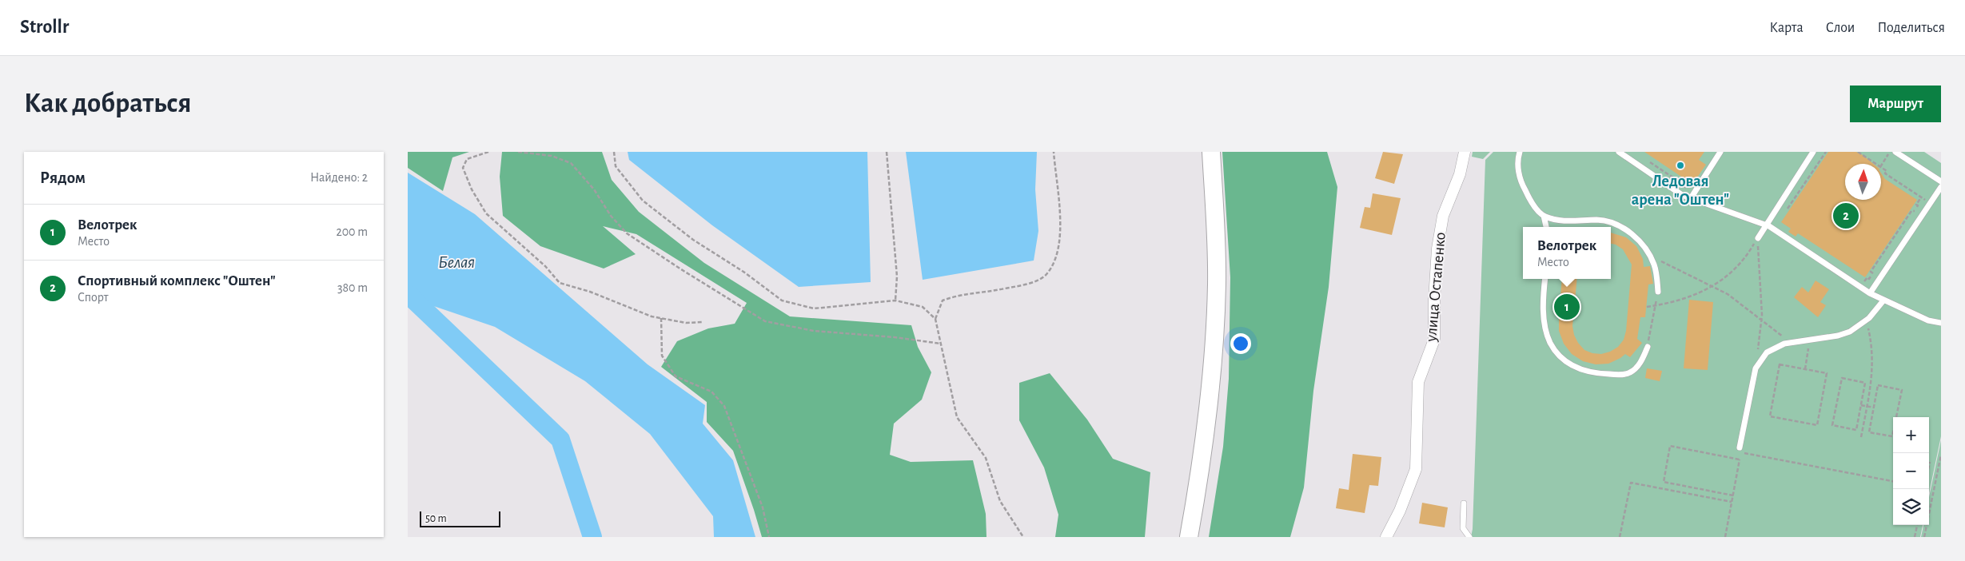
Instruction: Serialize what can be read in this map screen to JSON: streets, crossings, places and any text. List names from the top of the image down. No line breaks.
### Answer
{"streets":{"street":["улица Остапенко"]},"water":["Белая"],"places":["Ледовая арена \"Оштен\""],"scale_bar":"50 m","north":"top","page":{"header":"Strollr","nav":["Карта","Слои","Поделиться"],"buttons":"Маршрут","title":"Как добраться","heading":["Рядом","Найдено: 2"],"pins":["2","1"],"list":[{"mark":"1","name":"Велотрек","note":"Место","value":"200 m"},{"mark":"2","name":"Спортивный комплекс \"Оштен\"","note":"Спорт","value":"380 m"}],"popup":["Велотрек","Место"],"map_buttons":["+","−"],"scale":"50 m"}}
